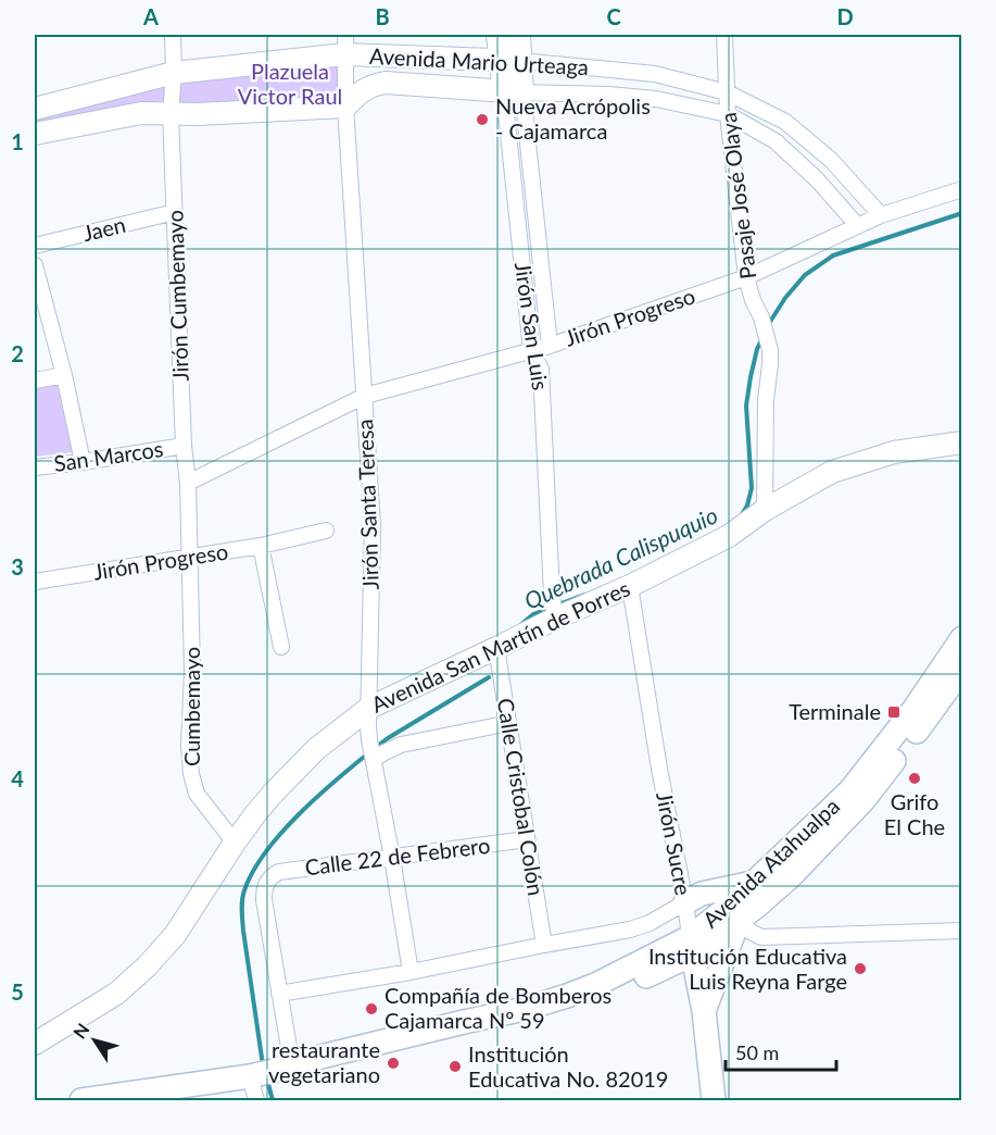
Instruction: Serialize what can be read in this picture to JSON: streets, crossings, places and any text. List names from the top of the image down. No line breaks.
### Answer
{"streets":{"main road":["Jirón Sucre","Avenida Atahualpa"],"street":["Avenida Mario Urteaga","Pasaje José Olaya","Jaen","Jirón Cumbemayo","Jirón Progreso","Jirón San Luis","San Marcos","Jirón Santa Teresa","Avenida San Martín de Porres","Cumbemayo","Calle Cristobal Colón","Calle 22 de Febrero"]},"crossings":[["Avenida Mario Urteaga","Pasaje José Olaya"],["Avenida Mario Urteaga","Jirón Cumbemayo"],["Avenida Mario Urteaga","Jirón Progreso"],["Avenida Mario Urteaga","Jirón San Luis"],["Avenida Mario Urteaga","Jirón Santa Teresa"],["Pasaje José Olaya","Jirón Progreso"],["Pasaje José Olaya","Avenida San Martín de Porres"],["Jaen","Jirón Cumbemayo"],["Jirón Cumbemayo","Jirón Progreso"],["Jirón Cumbemayo","San Marcos"],["Jirón Cumbemayo","Cumbemayo"],["Jirón Progreso","Jirón San Luis"],["Jirón Progreso","Jirón Santa Teresa"],["Jirón Progreso","Cumbemayo"],["Jirón San Luis","Avenida San Martín de Porres"],["Jirón Santa Teresa","Avenida San Martín de Porres"],["Jirón Santa Teresa","Calle 22 de Febrero"],["Jirón Santa Teresa","Avenida Atahualpa"],["Avenida San Martín de Porres","Cumbemayo"],["Avenida San Martín de Porres","Calle Cristobal Colón"],["Avenida San Martín de Porres","Jirón Sucre"],["Calle Cristobal Colón","Calle 22 de Febrero"],["Calle Cristobal Colón","Avenida Atahualpa"],["Jirón Sucre","Avenida Atahualpa"],["Calle 22 de Febrero","Avenida Atahualpa"]],"water":["Quebrada Calispuquio"],"parks":["Plazuela Victor Raul"],"places":{"other":["Nueva Acrópolis - Cajamarca","Grifo El Che","Institución Educativa Luis Reyna Farge","Compañía de Bomberos Cajamarca Nº 59","restaurante vegetariano","Institución Educativa No. 82019"],"transit":["Terminale"]},"scale_bar":"50 m","north":"top left","grid":{"columns":["A","B","C","D"],"rows":["1","2","3","4","5"]}}
